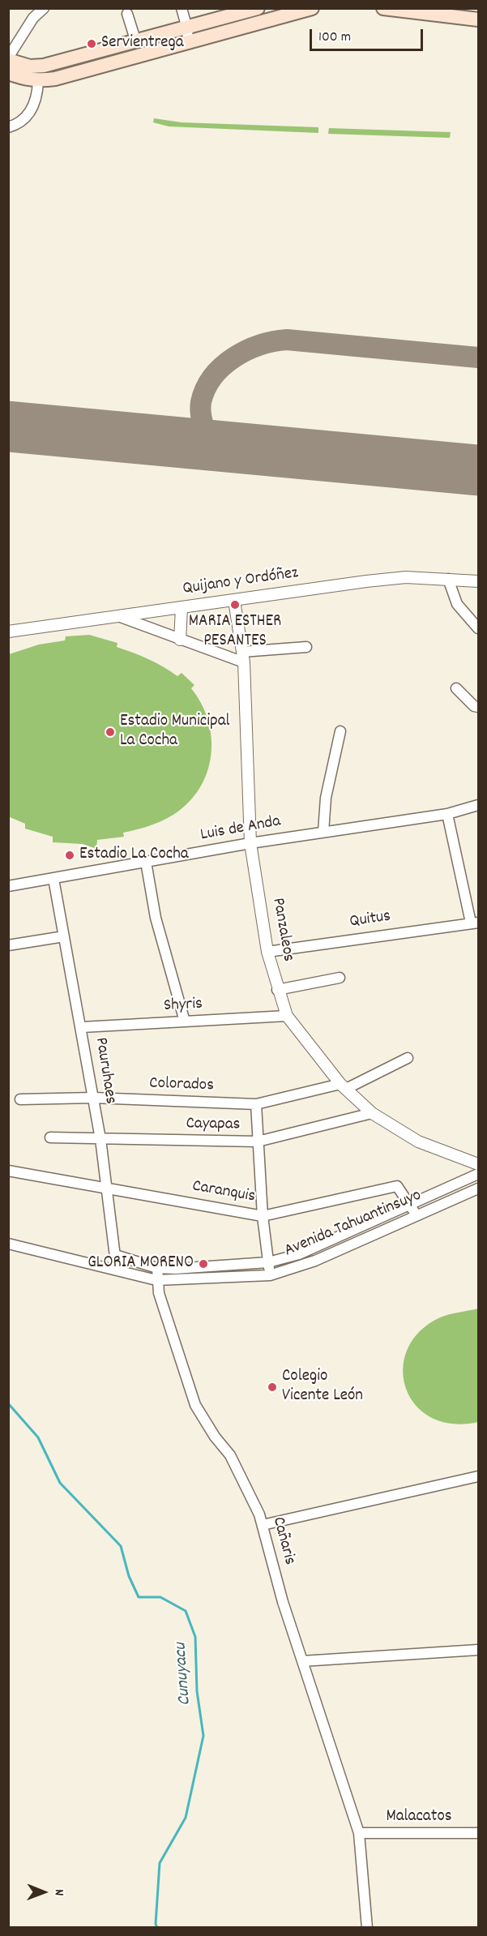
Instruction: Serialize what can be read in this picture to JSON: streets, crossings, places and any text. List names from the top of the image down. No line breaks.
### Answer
{"streets":{"street":["Quijano y Ordóñez","Luis de Anda","Quitus","Panzaleos","Shyris","Pauruhaes","Colorados","Cayapas","Caranquis","Avenida Tahuantinsuyo","Cañaris","Malacatos"]},"crossings":[["Quijano y Ordóñez","Panzaleos"],["Luis de Anda","Panzaleos"],["Luis de Anda","Pauruhaes"],["Quitus","Panzaleos"],["Panzaleos","Shyris"],["Panzaleos","Colorados"],["Panzaleos","Cayapas"],["Shyris","Pauruhaes"],["Pauruhaes","Colorados"],["Pauruhaes","Cayapas"],["Pauruhaes","Caranquis"],["Pauruhaes","Avenida Tahuantinsuyo"],["Caranquis","Avenida Tahuantinsuyo"],["Avenida Tahuantinsuyo","Cañaris"],["Cañaris","Malacatos"]],"water":["Cunuyacu"],"places":["Servientrega","MARIA ESTHER PESANTES","Estadio Municipal La Cocha","Estadio La Cocha","GLORIA MORENO","Colegio Vicente León"],"scale_bar":"100 m","north":"right"}
